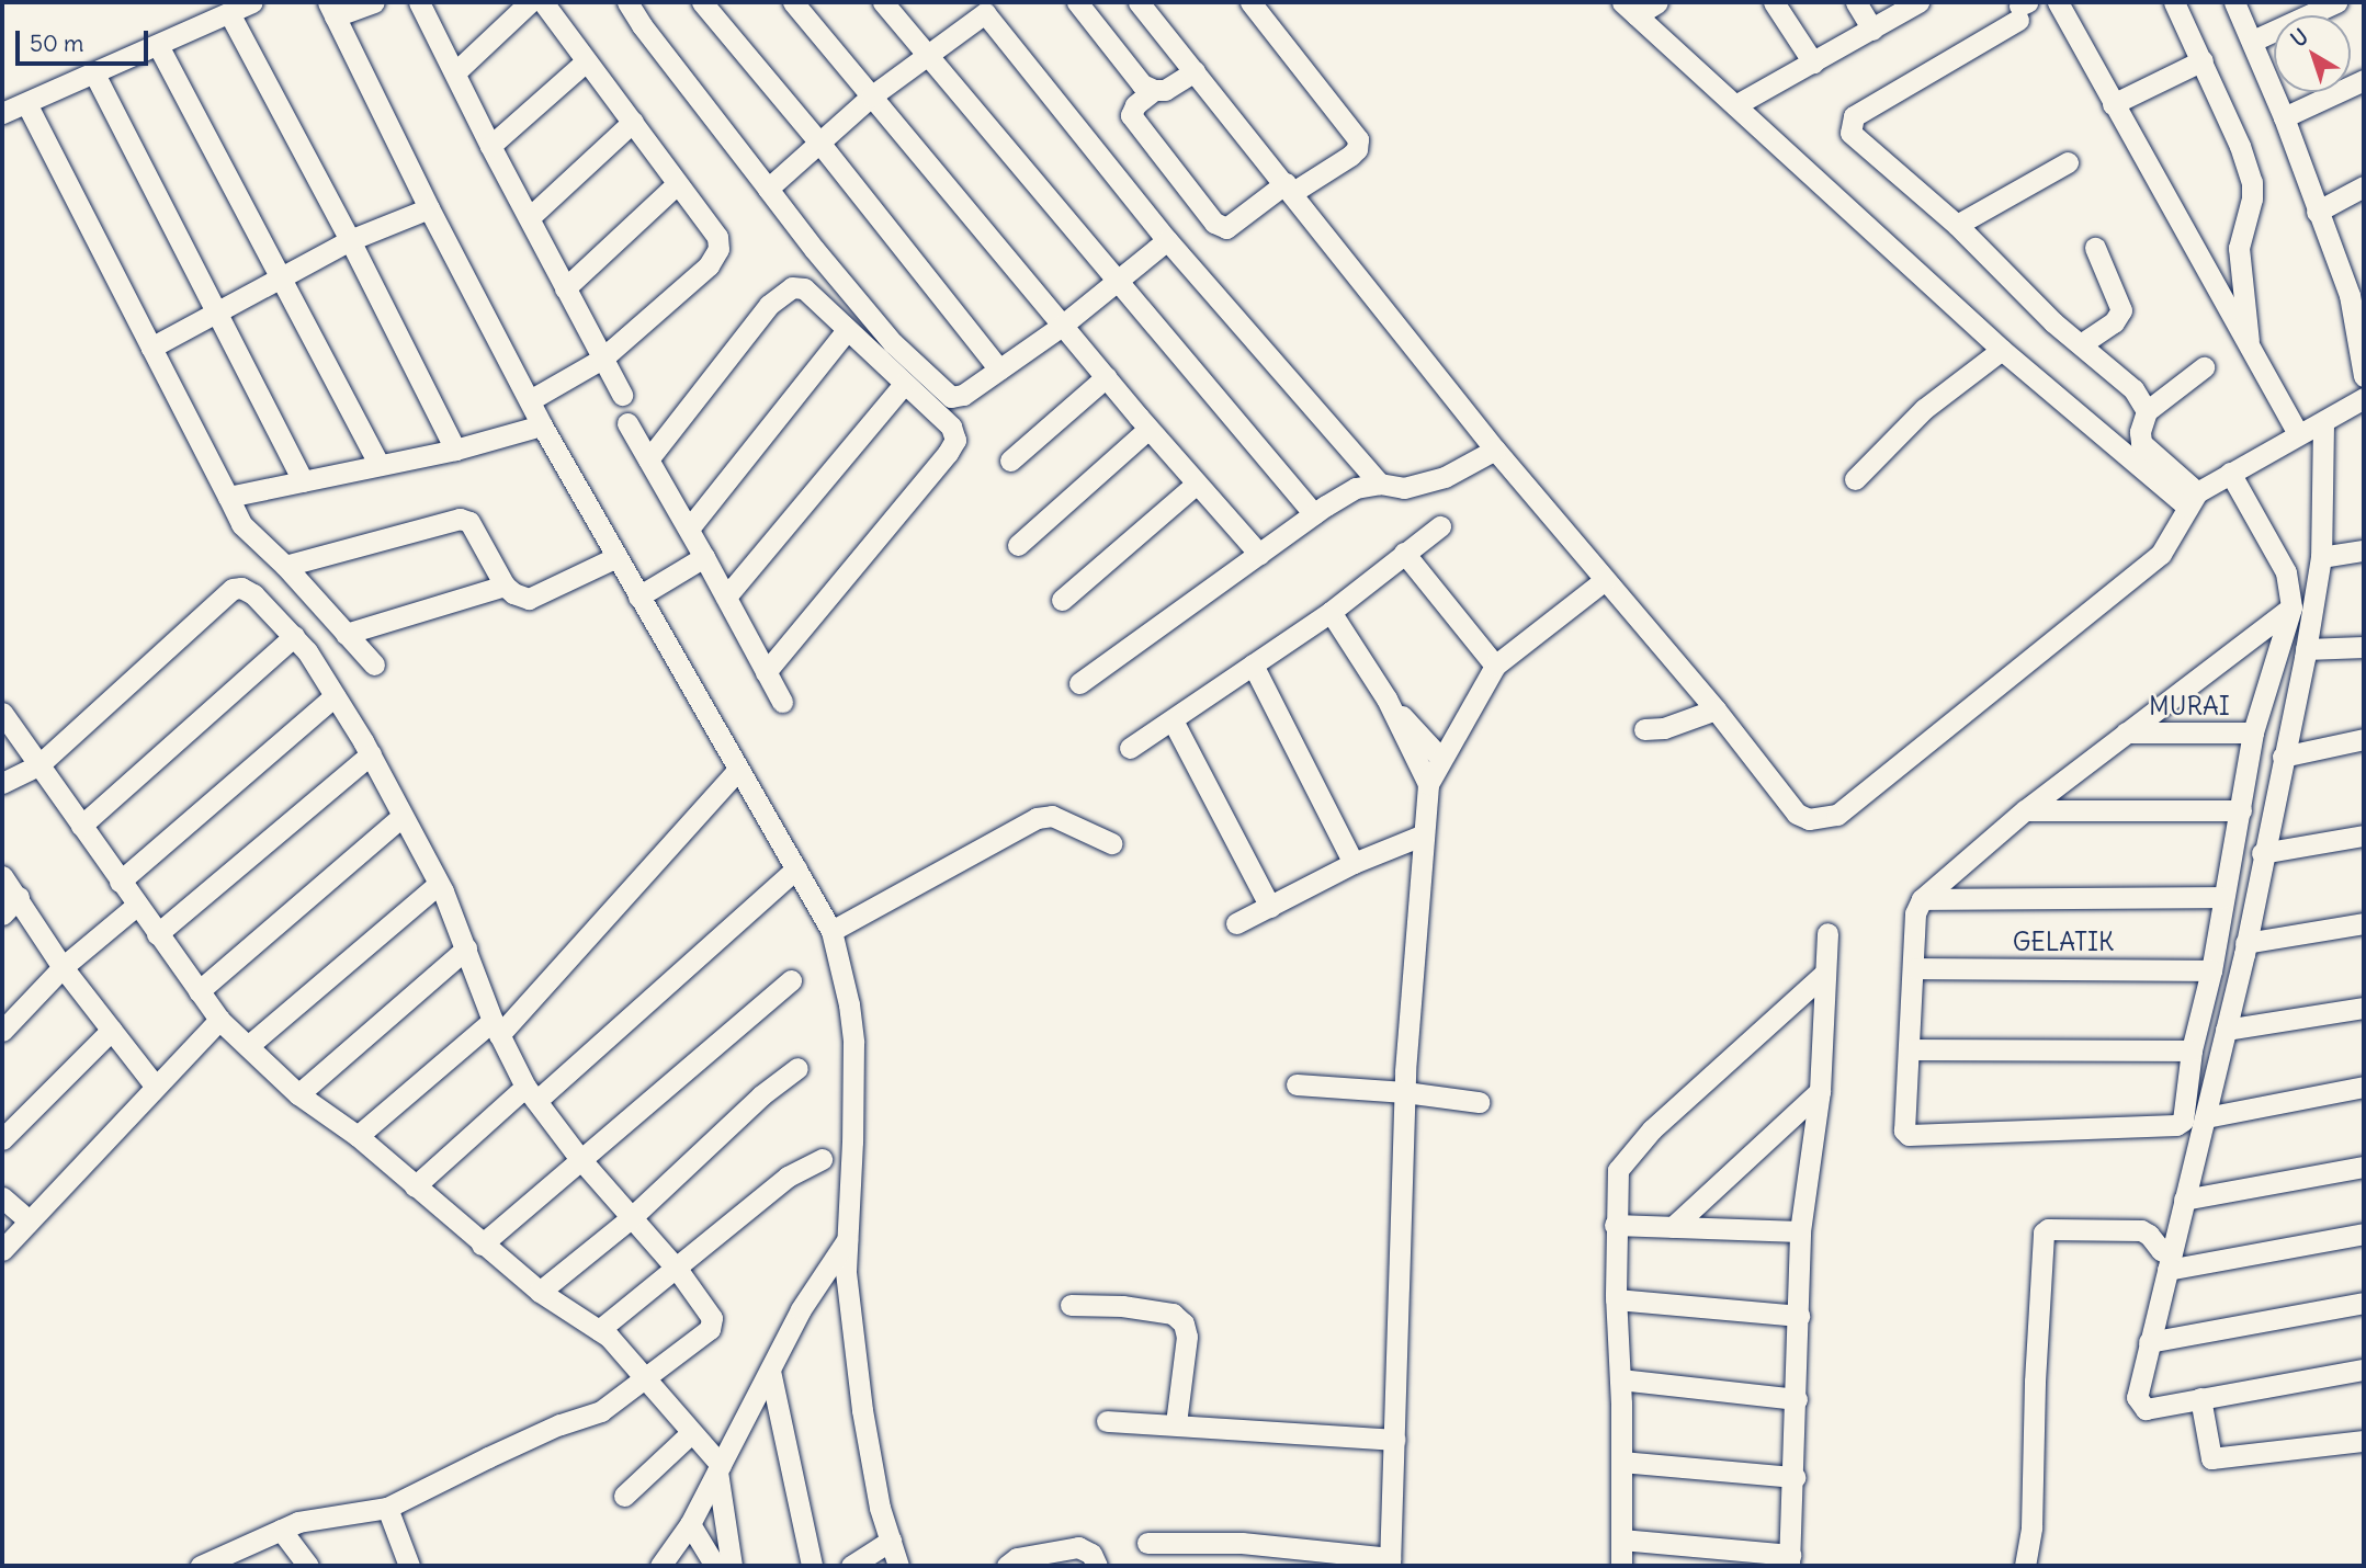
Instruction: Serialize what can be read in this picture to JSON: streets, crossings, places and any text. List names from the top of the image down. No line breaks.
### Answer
{"streets":{"street":["MURAI","GELATIK"]},"scale_bar":"50 m","north":"top left"}
